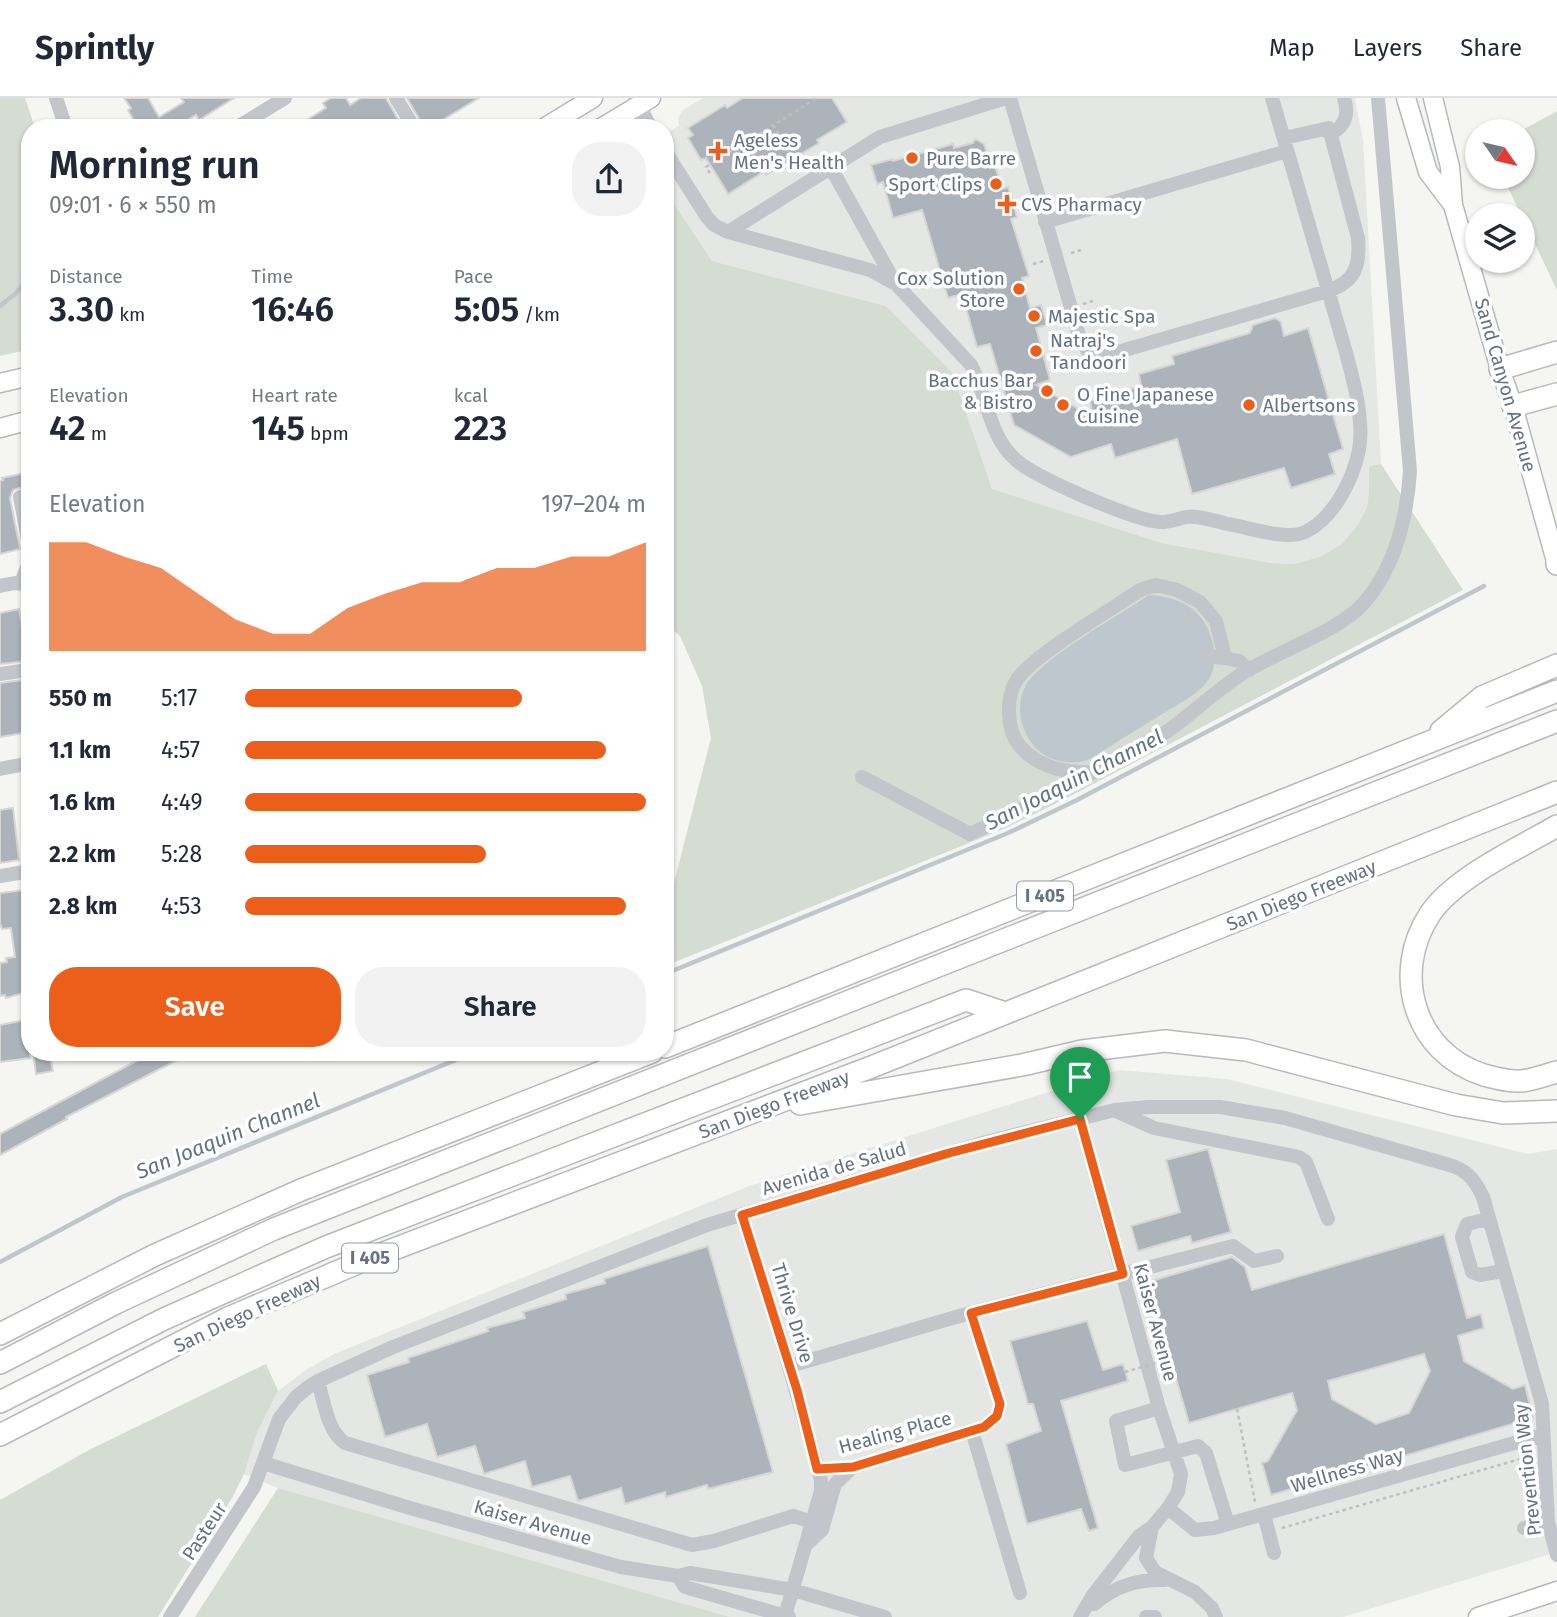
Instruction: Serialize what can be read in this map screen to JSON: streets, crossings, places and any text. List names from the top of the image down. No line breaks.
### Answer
{"streets":{"highway":["San Diego Freeway","I 405"],"main road":["Sand Canyon Avenue"],"street":["Avenida de Salud","Thrive Drive","Kaiser Avenue","Healing Place","Wellness Way","Prevention Way","Pasteur"]},"crossings":[["Avenida de Salud","Thrive Drive"],["Avenida de Salud","Kaiser Avenue"],["Avenida de Salud","Prevention Way"],["Avenida de Salud","Pasteur"],["Thrive Drive","Kaiser Avenue"],["Thrive Drive","Healing Place"],["Kaiser Avenue","Wellness Way"],["Kaiser Avenue","Pasteur"],["Wellness Way","Prevention Way"]],"water":["San Joaquin Channel"],"places":{"health":["Ageless Men's Health","CVS Pharmacy"],"other":["Pure Barre","Sport Clips","Cox Solution Store","Majestic Spa","Natraj's Tandoori","Bacchus Bar & Bistro","O Fine Japanese Cuisine","Albertsons"]},"north":"bottom right","page":{"header":"Sprintly","nav":["Map","Layers","Share"],"heading":["Morning run","09:01 · 6 × 550 m"],"stats":[["Distance","3.30 km"],["Time","16:46"],["Pace","5:05 /km"],["Elevation","42 m"],["Heart rate","145 bpm"],["kcal","223"]],"chart":["Elevation","197–204 m"],"list":[{"name":"550 m","note":"5:17"},{"name":"1.1 km","note":"4:57"},{"name":"1.6 km","note":"4:49"},{"name":"2.2 km","note":"5:28"},{"name":"2.8 km","note":"4:53"}],"buttons":["Save","Share"]}}
